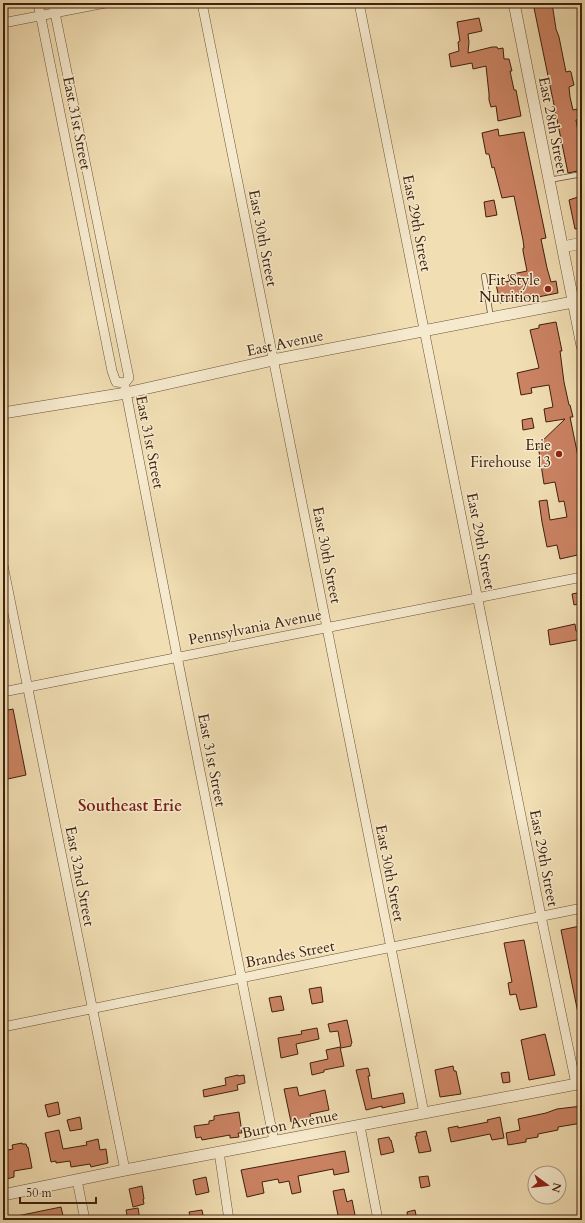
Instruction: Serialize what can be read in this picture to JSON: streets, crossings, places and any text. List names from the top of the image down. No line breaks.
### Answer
{"streets":{"street":["East 31st Street","East 28th Street","East 29th Street","East 30th Street","East Avenue","Pennsylvania Avenue","East 32nd Street","Brandes Street","Burton Avenue"]},"crossings":[["East 31st Street","East Avenue"],["East 31st Street","Pennsylvania Avenue"],["East 31st Street","Brandes Street"],["East 31st Street","Burton Avenue"],["East 28th Street","East Avenue"],["East 29th Street","East Avenue"],["East 29th Street","Pennsylvania Avenue"],["East 29th Street","Brandes Street"],["East 29th Street","Burton Avenue"],["East 30th Street","East Avenue"],["East 30th Street","Pennsylvania Avenue"],["East 30th Street","Brandes Street"],["East 30th Street","Burton Avenue"],["Pennsylvania Avenue","East 32nd Street"],["East 32nd Street","Brandes Street"],["East 32nd Street","Burton Avenue"]],"districts":["Southeast Erie"],"places":["Fit Style Nutrition","Erie Firehouse 13"],"scale_bar":"50 m","north":"right"}
